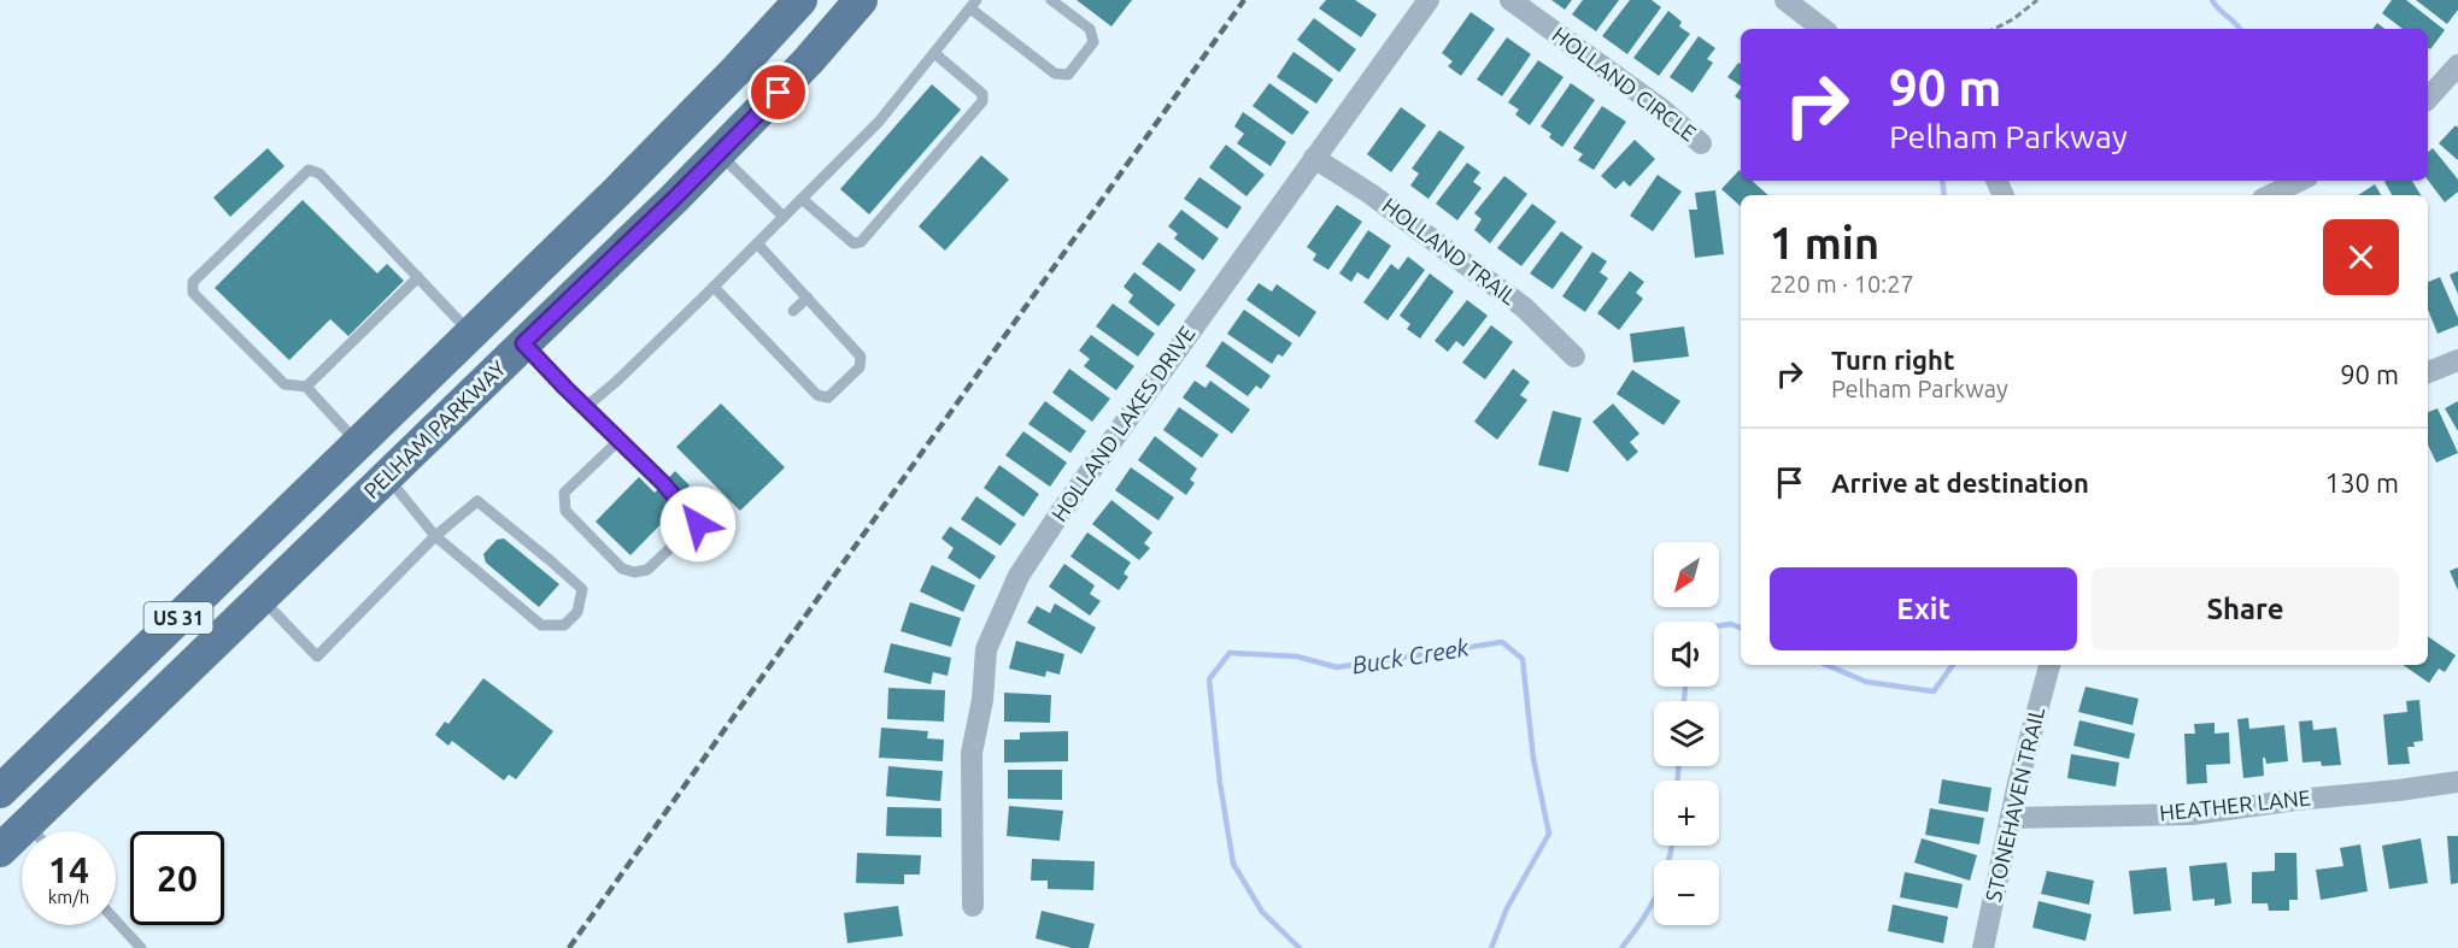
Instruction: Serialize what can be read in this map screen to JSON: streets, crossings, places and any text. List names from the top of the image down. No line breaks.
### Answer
{"streets":{"main road":["PELHAM PARKWAY","US 31"],"street":["HOLLAND CIRCLE","HOLLAND TRAIL","HOLLAND LAKES DRIVE","STONEHAVEN TRAIL","HEATHER LANE"]},"crossings":[["HOLLAND TRAIL","HOLLAND LAKES DRIVE"],["STONEHAVEN TRAIL","HEATHER LANE"]],"water":["Buck Creek"],"north":"bottom left","page":{"turn":["90 m","Pelham Parkway"],"heading":["1 min","220 m · 10:27"],"list":[{"name":"Turn right","note":"Pelham Parkway","value":"90 m"},{"name":"Arrive at destination","value":"130 m"}],"map_buttons":["+","−"],"buttons":["Exit","Share"],"speed":"14 km/h","limit":"20"}}
